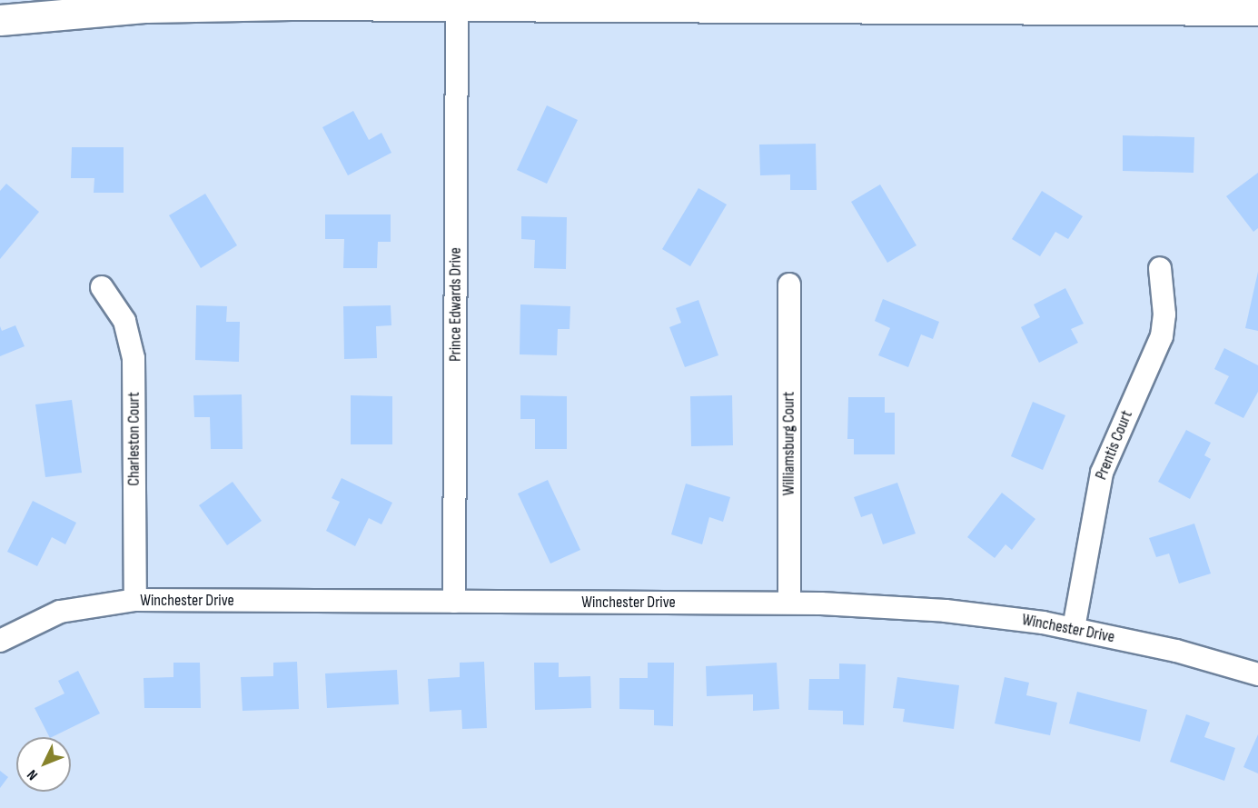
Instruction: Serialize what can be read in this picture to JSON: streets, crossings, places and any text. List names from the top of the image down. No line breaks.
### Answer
{"streets":{"street":["Prince Edwards Drive","Charleston Court","Williamsburg Court","Prentis Court","Winchester Drive"]},"crossings":[["Prince Edwards Drive","Winchester Drive"],["Charleston Court","Winchester Drive"],["Williamsburg Court","Winchester Drive"],["Prentis Court","Winchester Drive"]],"north":"bottom left"}
